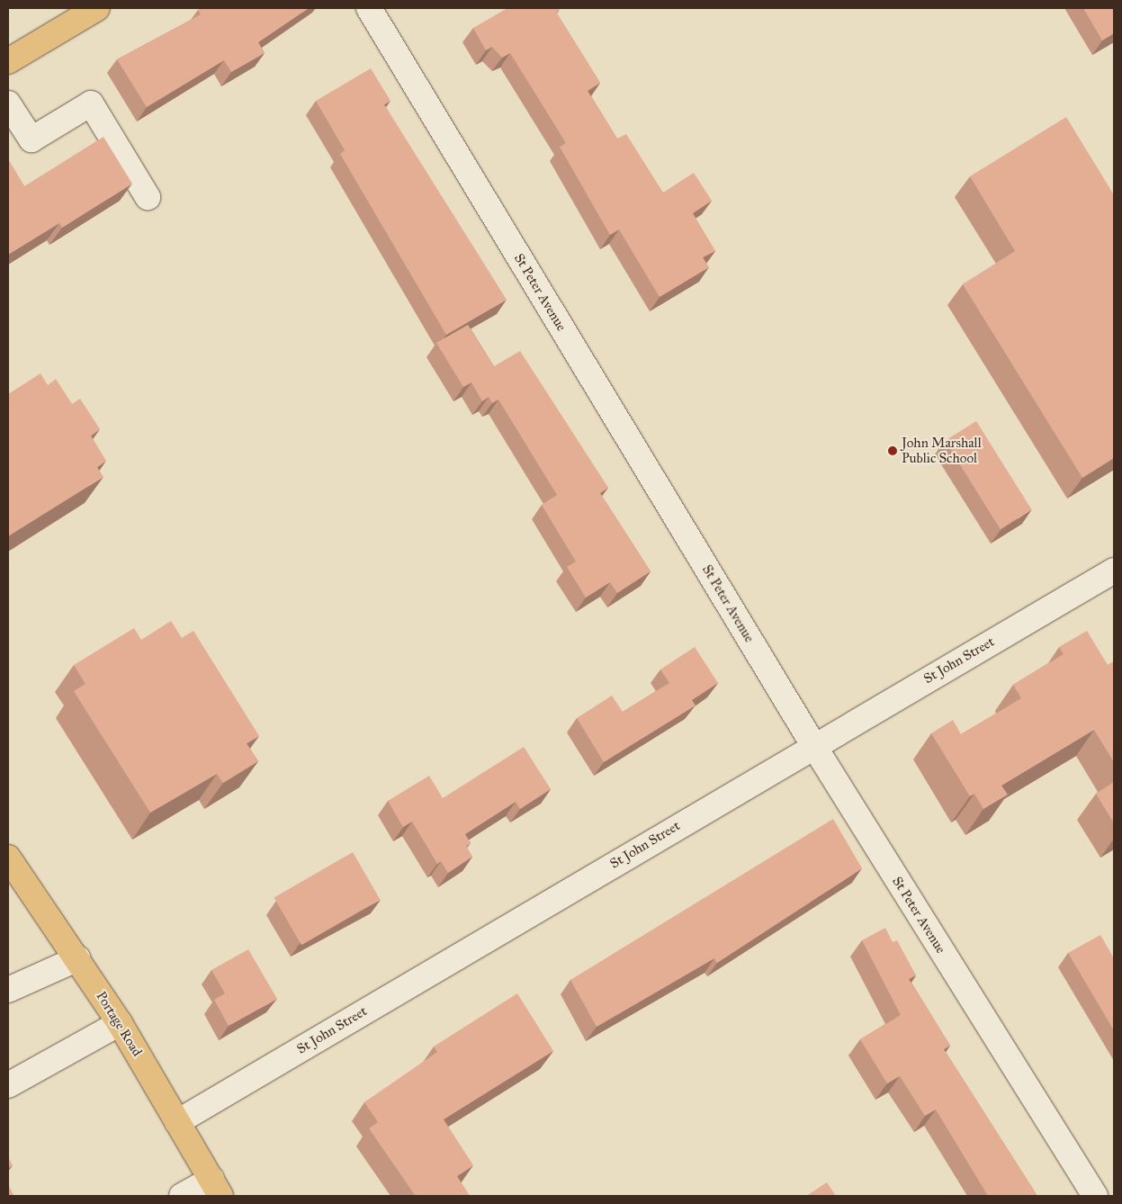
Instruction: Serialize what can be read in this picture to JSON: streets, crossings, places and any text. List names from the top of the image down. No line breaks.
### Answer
{"streets":{"main road":["Portage Road"],"street":["St Peter Avenue","St John Street"]},"crossings":[["St Peter Avenue","St John Street"],["St John Street","Portage Road"]],"places":["John Marshall Public School"]}
